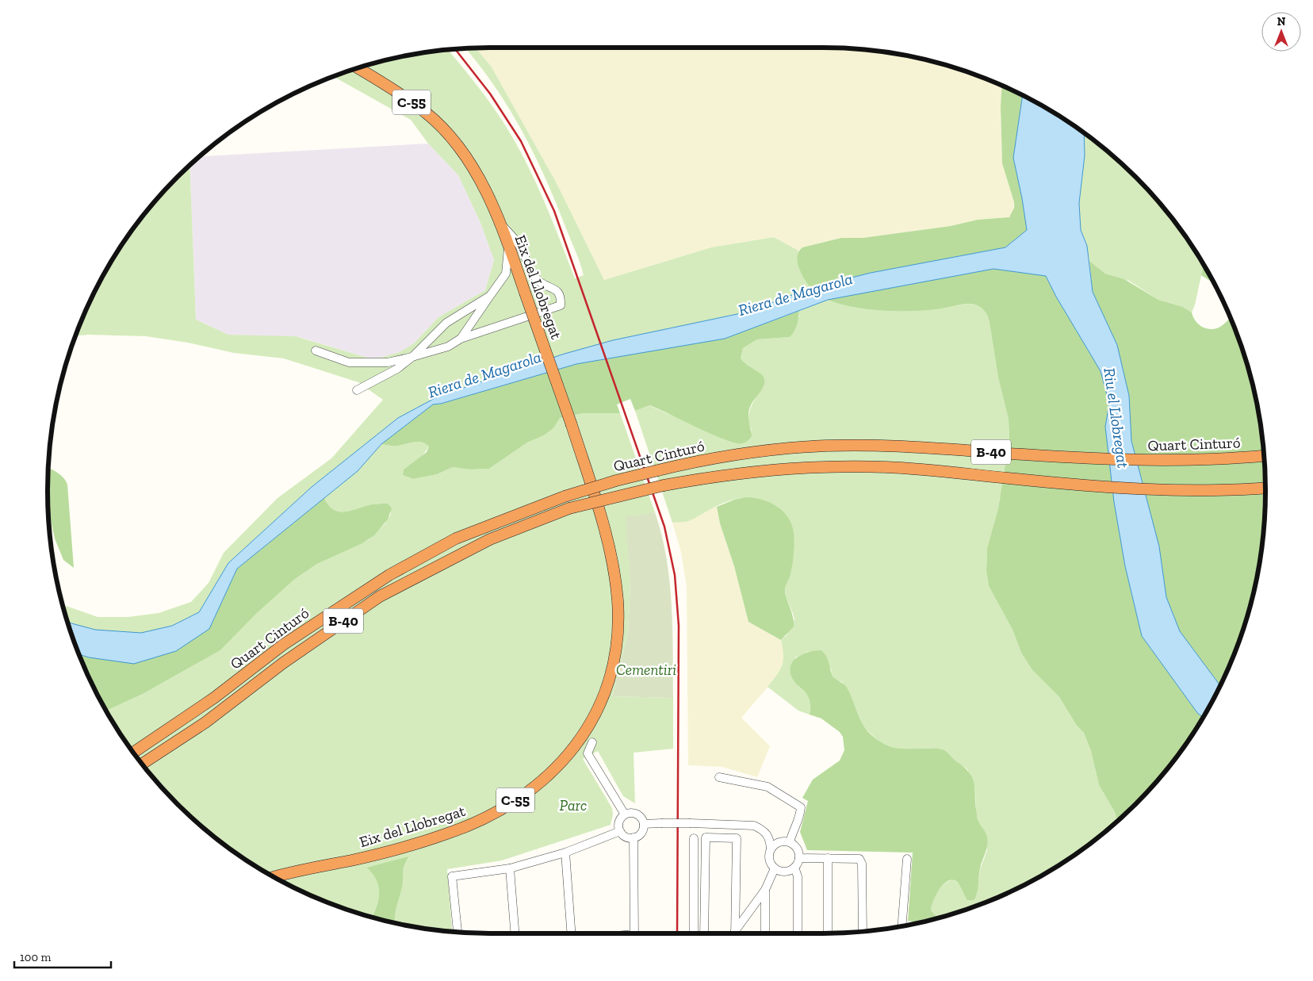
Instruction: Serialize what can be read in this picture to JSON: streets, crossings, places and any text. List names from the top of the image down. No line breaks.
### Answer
{"streets":{"highway":["C-55","Eix del Llobregat","Quart Cinturó","B-40"]},"water":["Riera de Magarola","Riu el Llobregat"],"parks":["Cementiri","Parc"],"scale_bar":"100 m","north":"top"}
